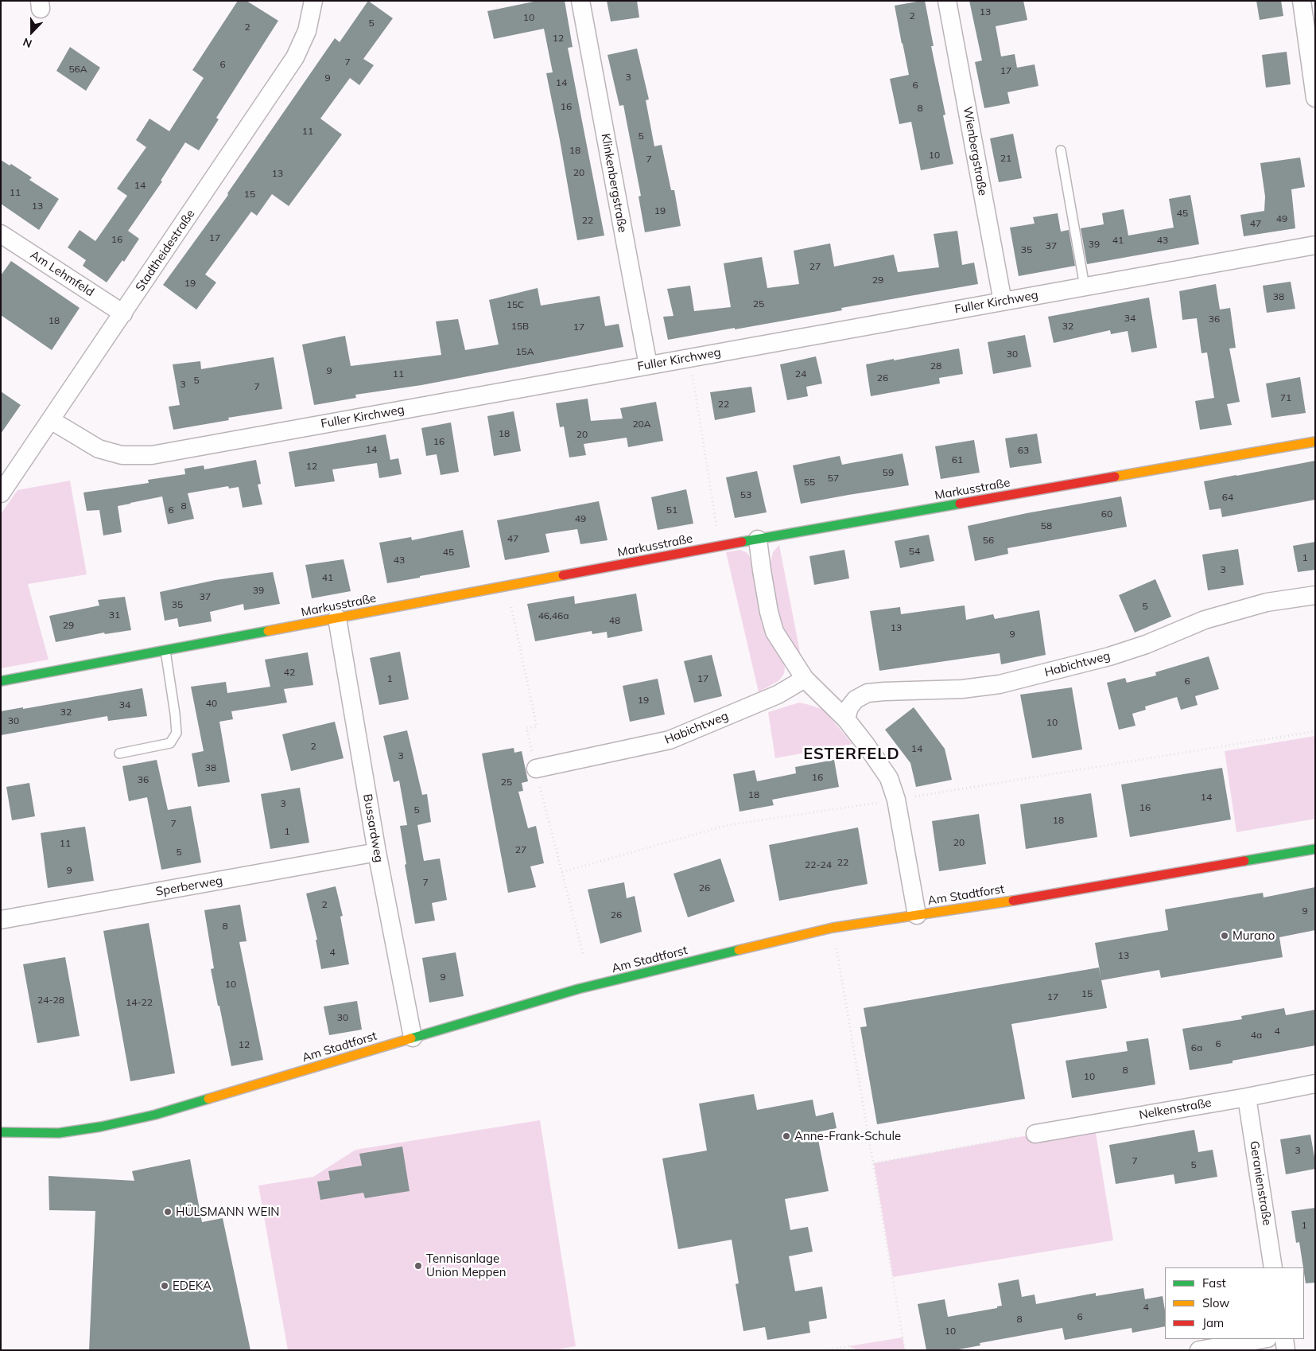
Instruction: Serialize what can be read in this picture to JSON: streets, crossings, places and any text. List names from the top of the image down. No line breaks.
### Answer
{"streets":{"street":["Wienbergstraße","Klinkenbergstraße","Stadtheidestraße","Am Lehmfeld","Fuller Kirchweg","Markusstraße","Habichtweg","Bussardweg","Sperberweg","Am Stadtforst","Nelkenstraße","Geranienstraße"]},"crossings":[["Wienbergstraße","Fuller Kirchweg"],["Klinkenbergstraße","Fuller Kirchweg"],["Stadtheidestraße","Am Lehmfeld"],["Stadtheidestraße","Fuller Kirchweg"],["Markusstraße","Bussardweg"],["Bussardweg","Sperberweg"],["Bussardweg","Am Stadtforst"],["Nelkenstraße","Geranienstraße"]],"districts":["ESTERFELD"],"places":["Murano","Anne-Frank-Schule","HÜLSMANN WEIN","Tennisanlage Union Meppen","EDEKA"],"house_numbers":["13","2","10","5","2","12","7","6","56A","17","3","9","14","6","16","8","11","5","18","10","21","7","20","13","14","11","15","13","19","45","49","22","47","17","16","41","43","39","37","35","27","29","19","38","25","15C","34","36","18","15B","32","17","15A","30","28","9","11","24","26","5","3","7","71","22","20A","18","20","16","14","63","61","12","59","57","55","53","64","8","6","51","60","49","58","47","56","54","45","1","43","3","41","39","37","35","5","31","46,46a","48","29","13","9","42","1","17","6","19","40","34","32","30","10","2","14","3","38","16","36","25","18","14","3","16","5","18","7","1","20","11","27","5","22","22-24","9","7","26","2","9","26","8","4","13","9","10","15","17","24-28","14-22","30","4","4a","6","12","6a","8","10","3","7","5","1","4","6","8","10"],"legend":["Fast","Slow","Jam"],"north":"bottom"}
